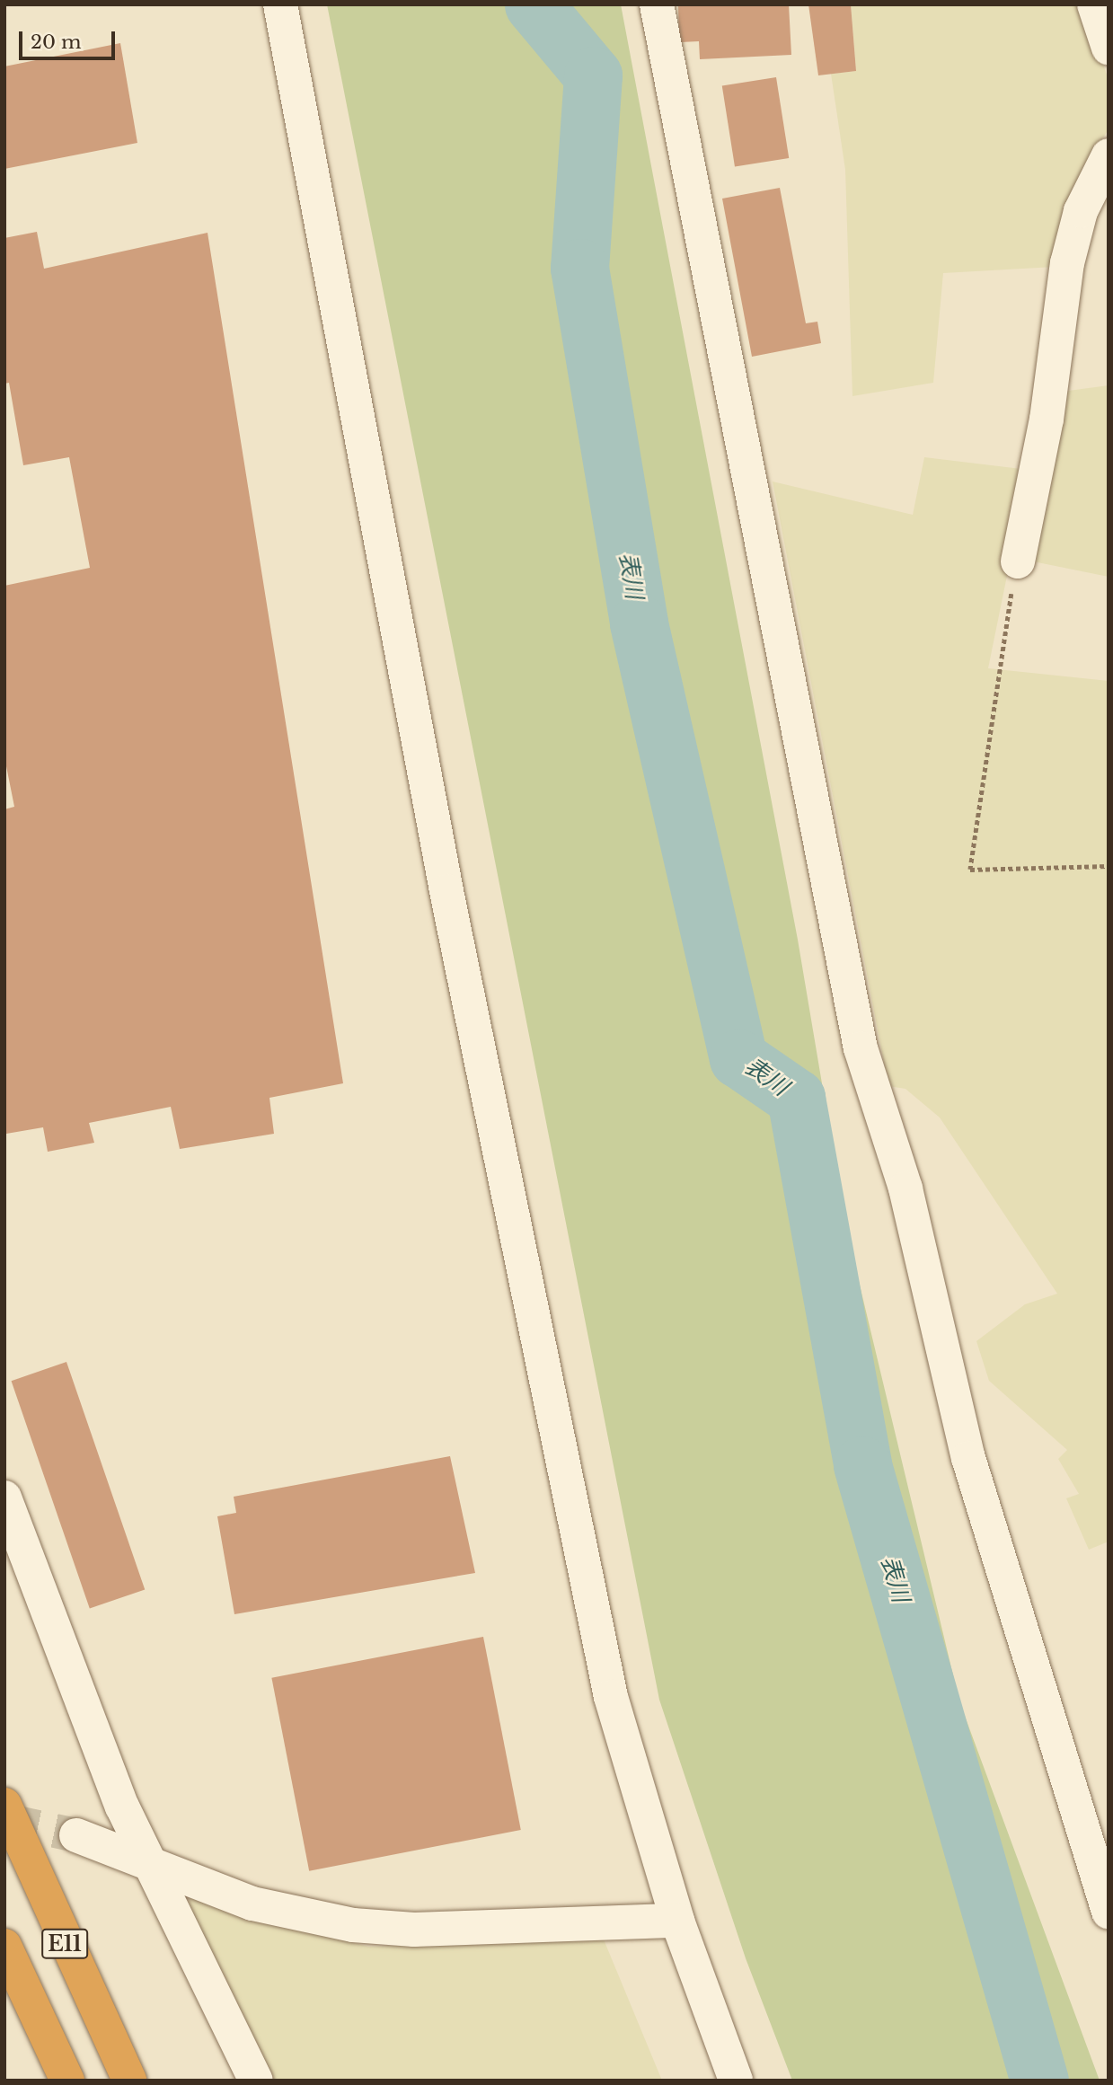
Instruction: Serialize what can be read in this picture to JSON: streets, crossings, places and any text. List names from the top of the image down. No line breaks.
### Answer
{"streets":{"highway":["E11"]},"water":["表川"],"scale_bar":"20 m"}
